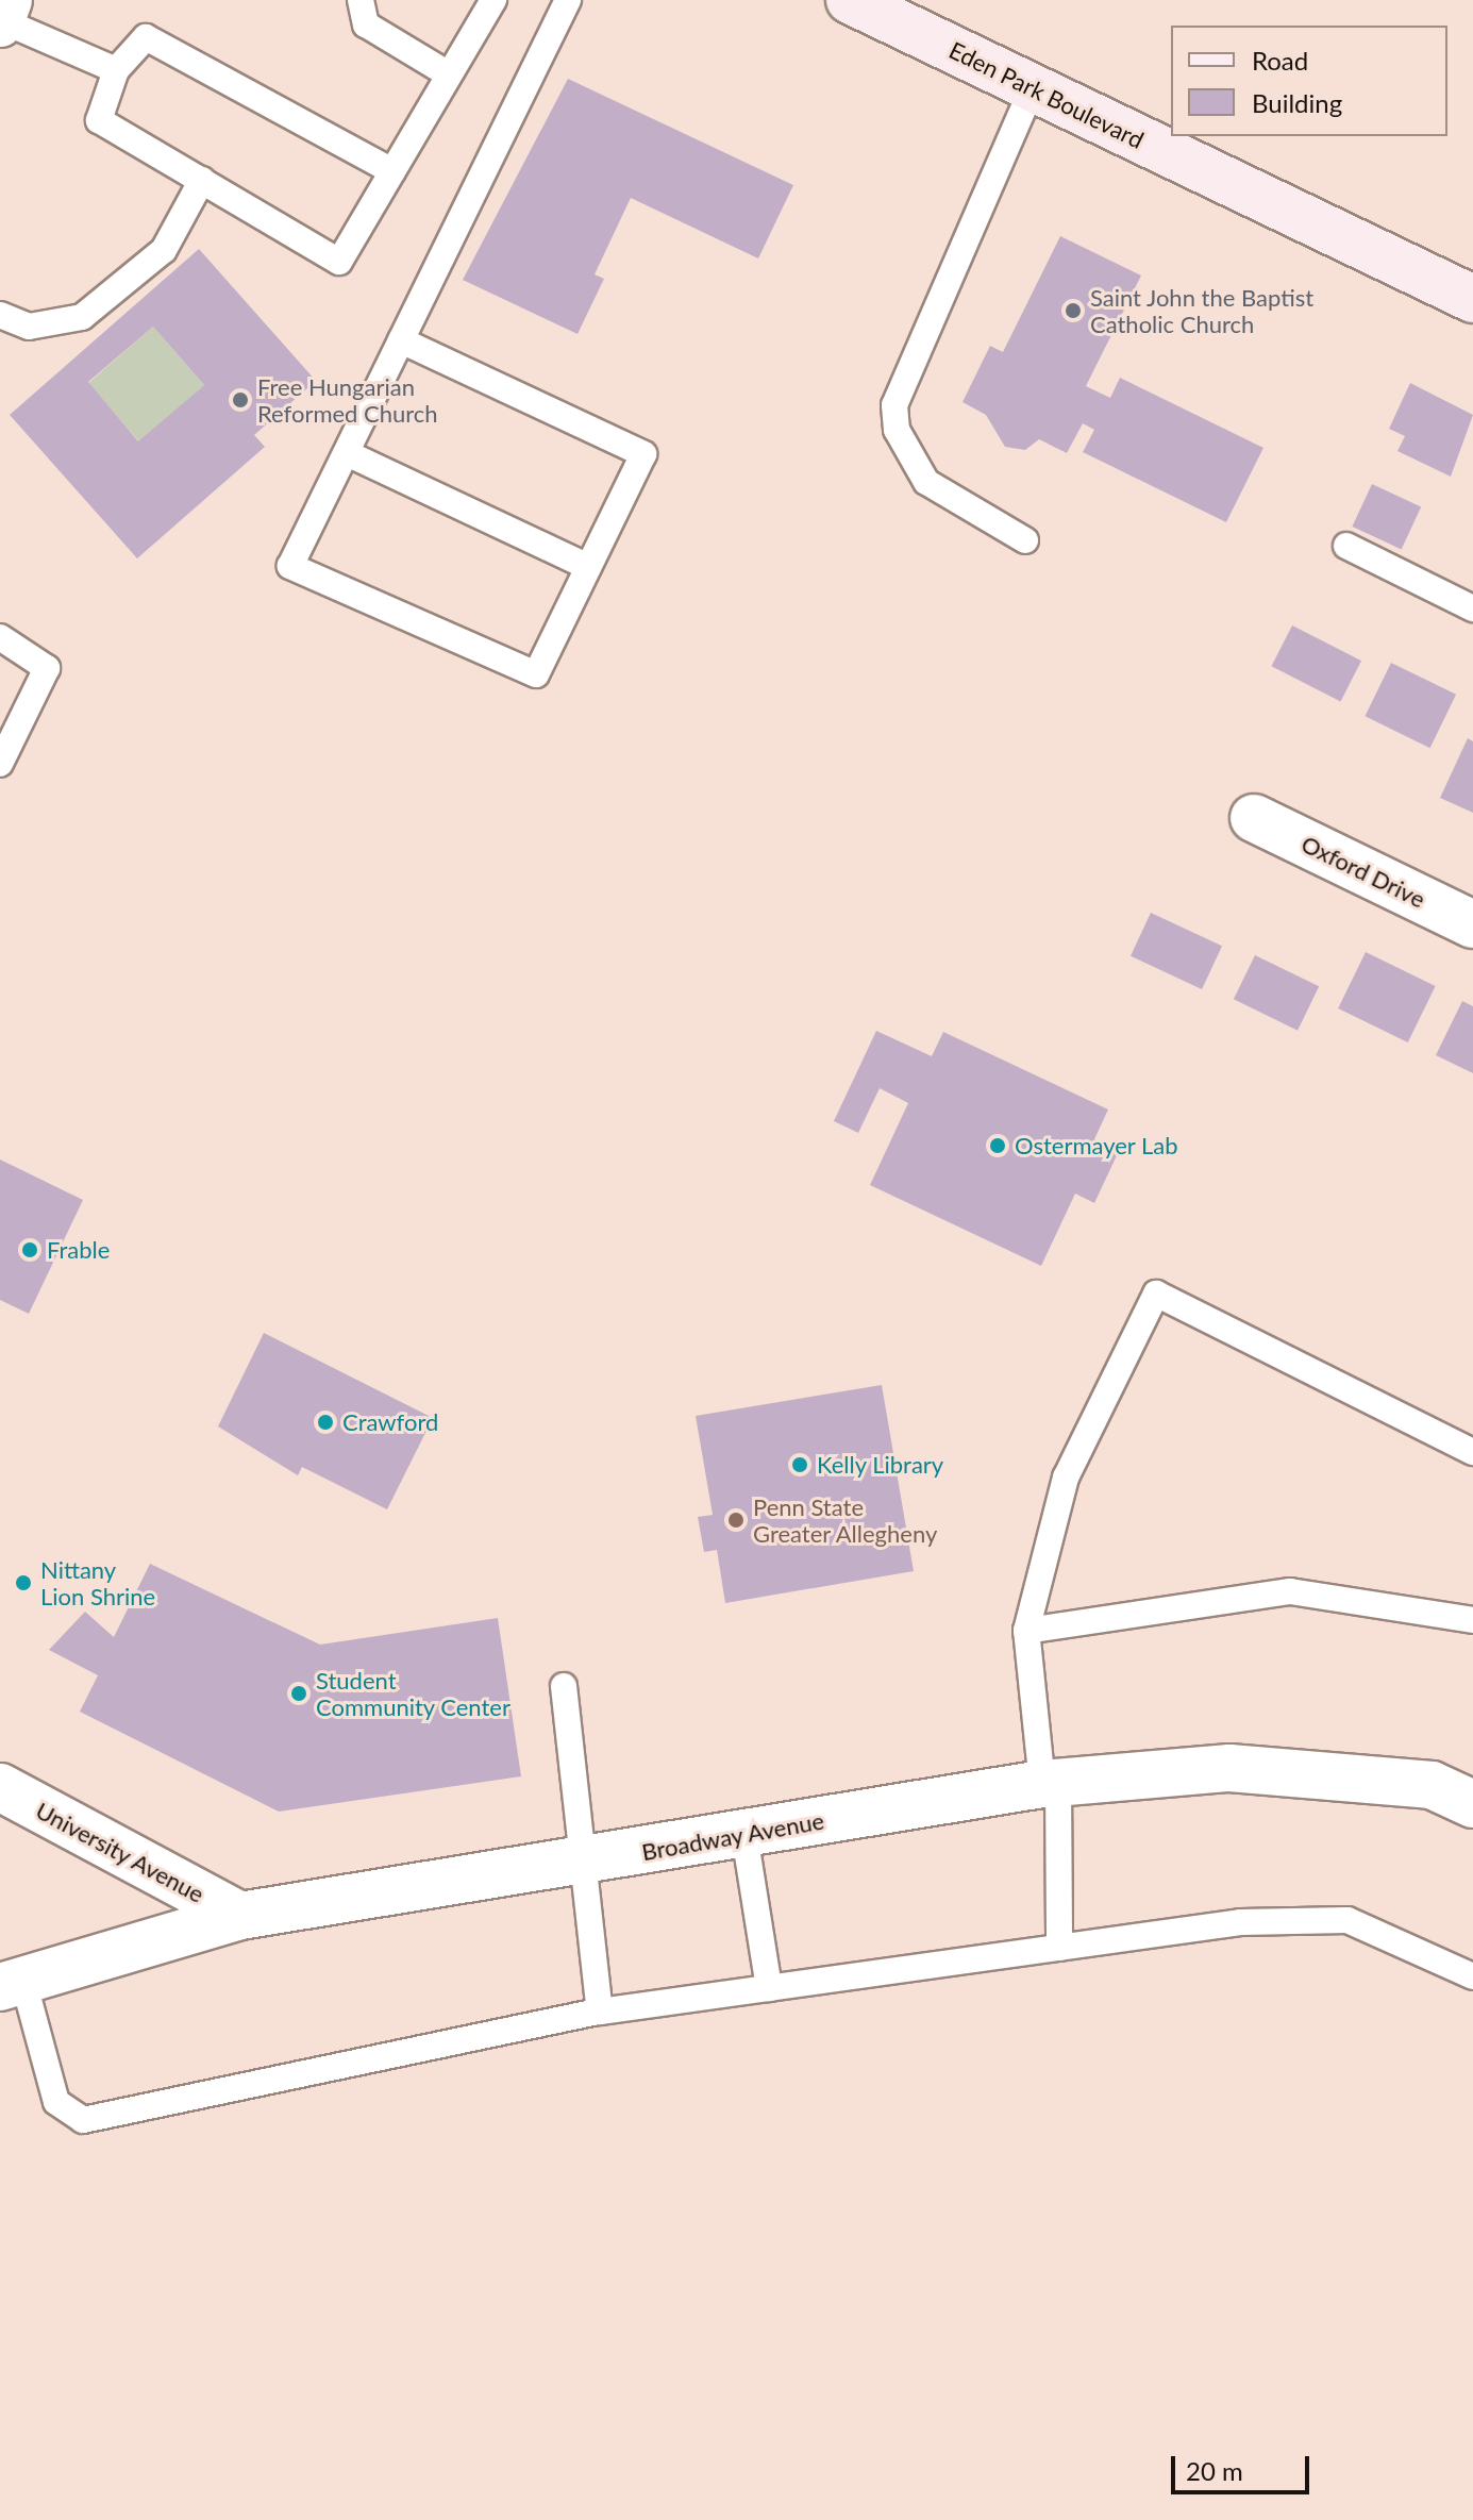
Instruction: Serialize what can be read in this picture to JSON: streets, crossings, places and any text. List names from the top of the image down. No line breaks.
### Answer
{"streets":{"main road":["Eden Park Boulevard"],"street":["Oxford Drive","Broadway Avenue","University Avenue"]},"crossings":[["Broadway Avenue","University Avenue"]],"places":["Saint John the Baptist Catholic Church","Free Hungarian Reformed Church","Ostermayer Lab","Frable","Crawford","Kelly Library","Penn State Greater Allegheny","Nittany Lion Shrine","Student Community Center"],"legend":["Road","Building"],"scale_bar":"20 m"}
